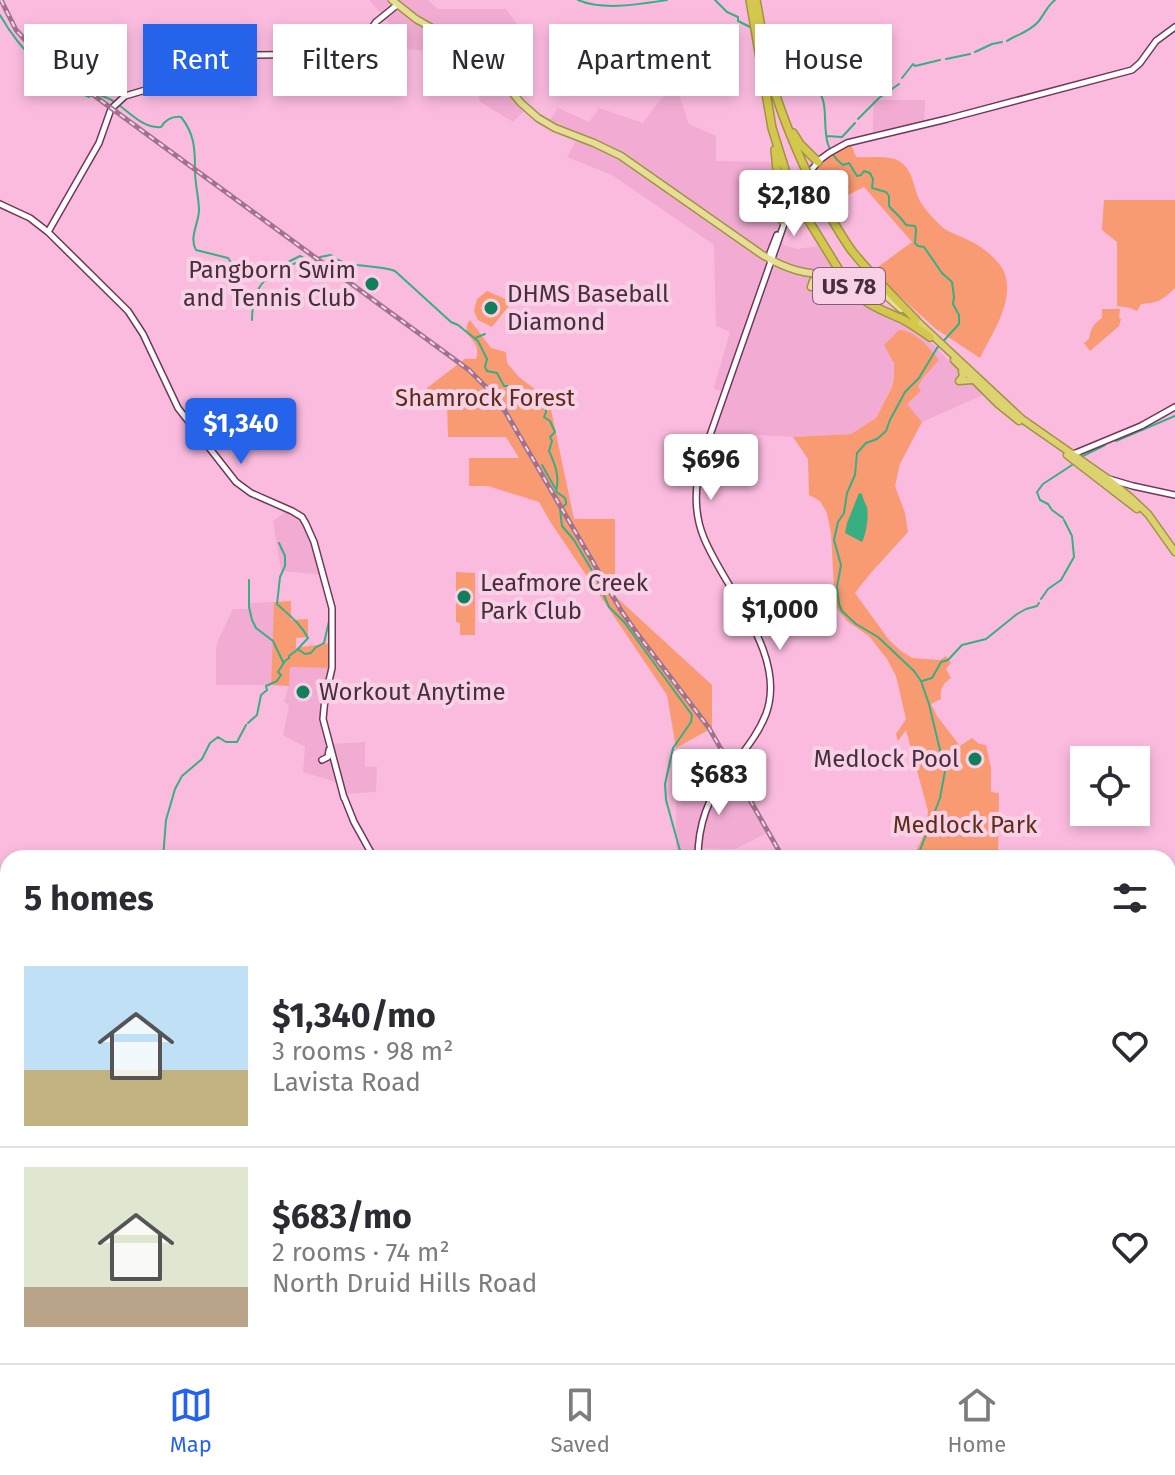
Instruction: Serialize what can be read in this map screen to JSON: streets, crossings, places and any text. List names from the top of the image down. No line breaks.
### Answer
{"streets":{"highway":["US 78"]},"parks":["Shamrock Forest","Medlock Park"],"places":["Pangborn Swim and Tennis Club","DHMS Baseball Diamond","Leafmore Creek Park Club","Workout Anytime","Medlock Pool"],"page":{"chip":["Buy","Rent","Filters","New","Apartment","House"],"price":["$2,180","$1,340","$696","$1,000","$683"],"heading":"5 homes","list":[{"name":"$1,340/mo","note":"3 rooms · 98 m² · Lavista Road"},{"name":"$683/mo","note":"2 rooms · 74 m² · North Druid Hills Road"}],"tabs":["Map","Saved","Home"]}}
